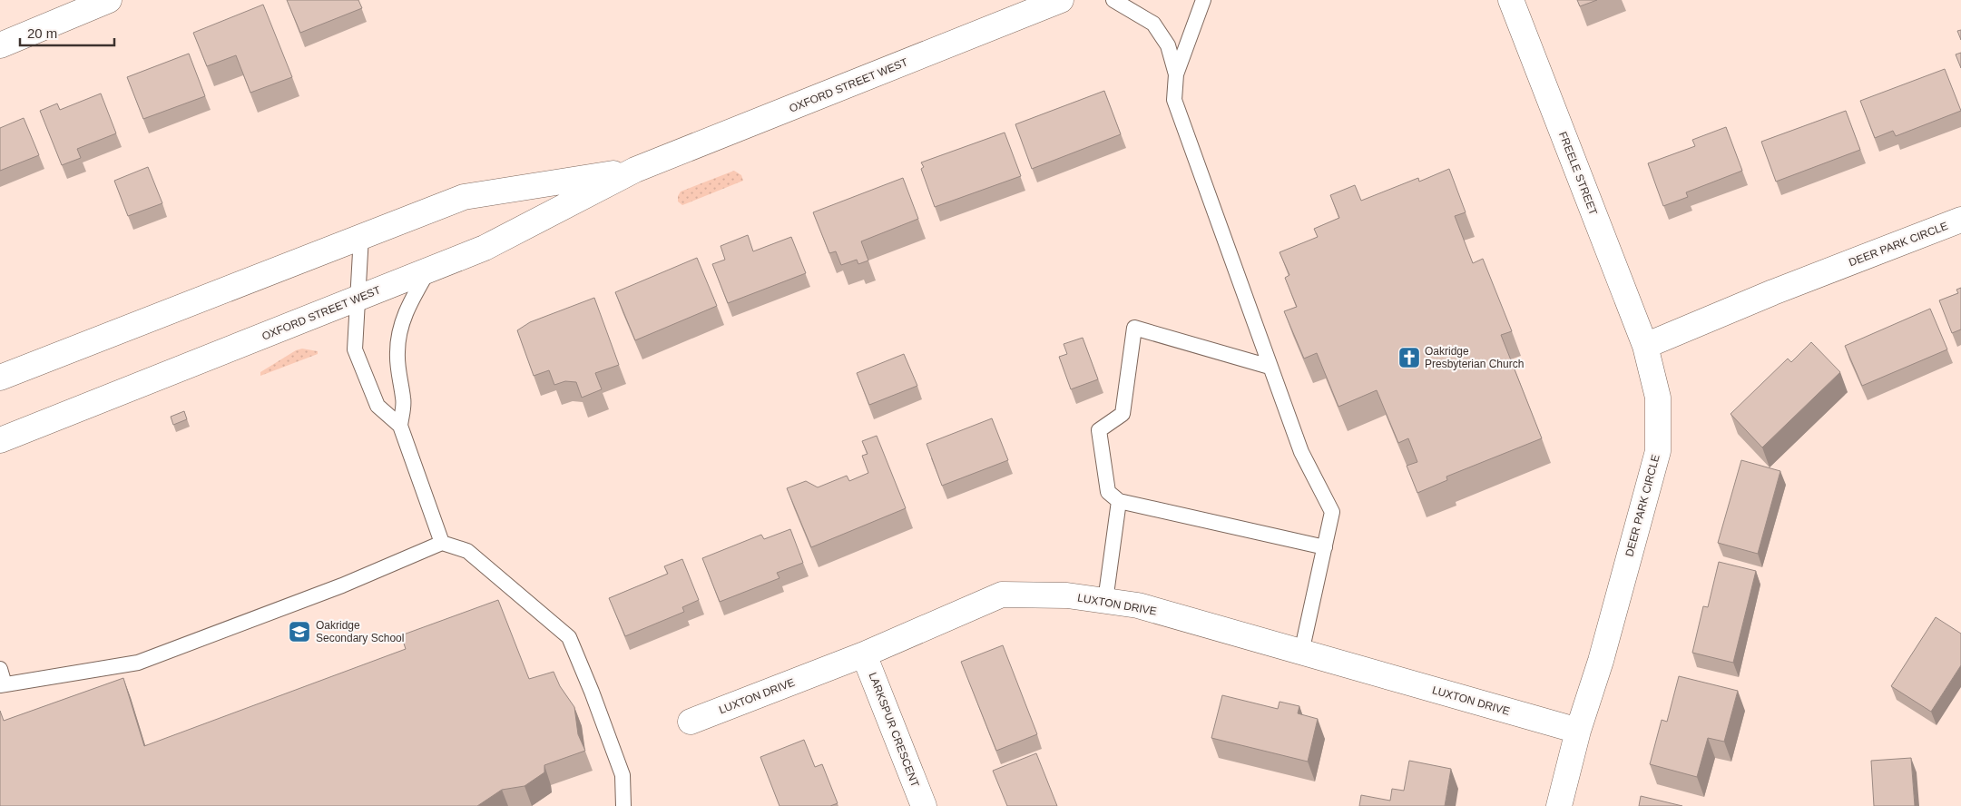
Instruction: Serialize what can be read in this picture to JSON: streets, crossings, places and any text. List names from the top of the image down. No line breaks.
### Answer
{"streets":{"street":["OXFORD STREET WEST","FREELE STREET","DEER PARK CIRCLE","LUXTON DRIVE","LARKSPUR CRESCENT"]},"crossings":[["FREELE STREET","DEER PARK CIRCLE"],["DEER PARK CIRCLE","LUXTON DRIVE"],["LUXTON DRIVE","LARKSPUR CRESCENT"]],"places":{"church":["Oakridge Presbyterian Church"],"school or university":["Oakridge Secondary School"]},"scale_bar":"20 m"}
